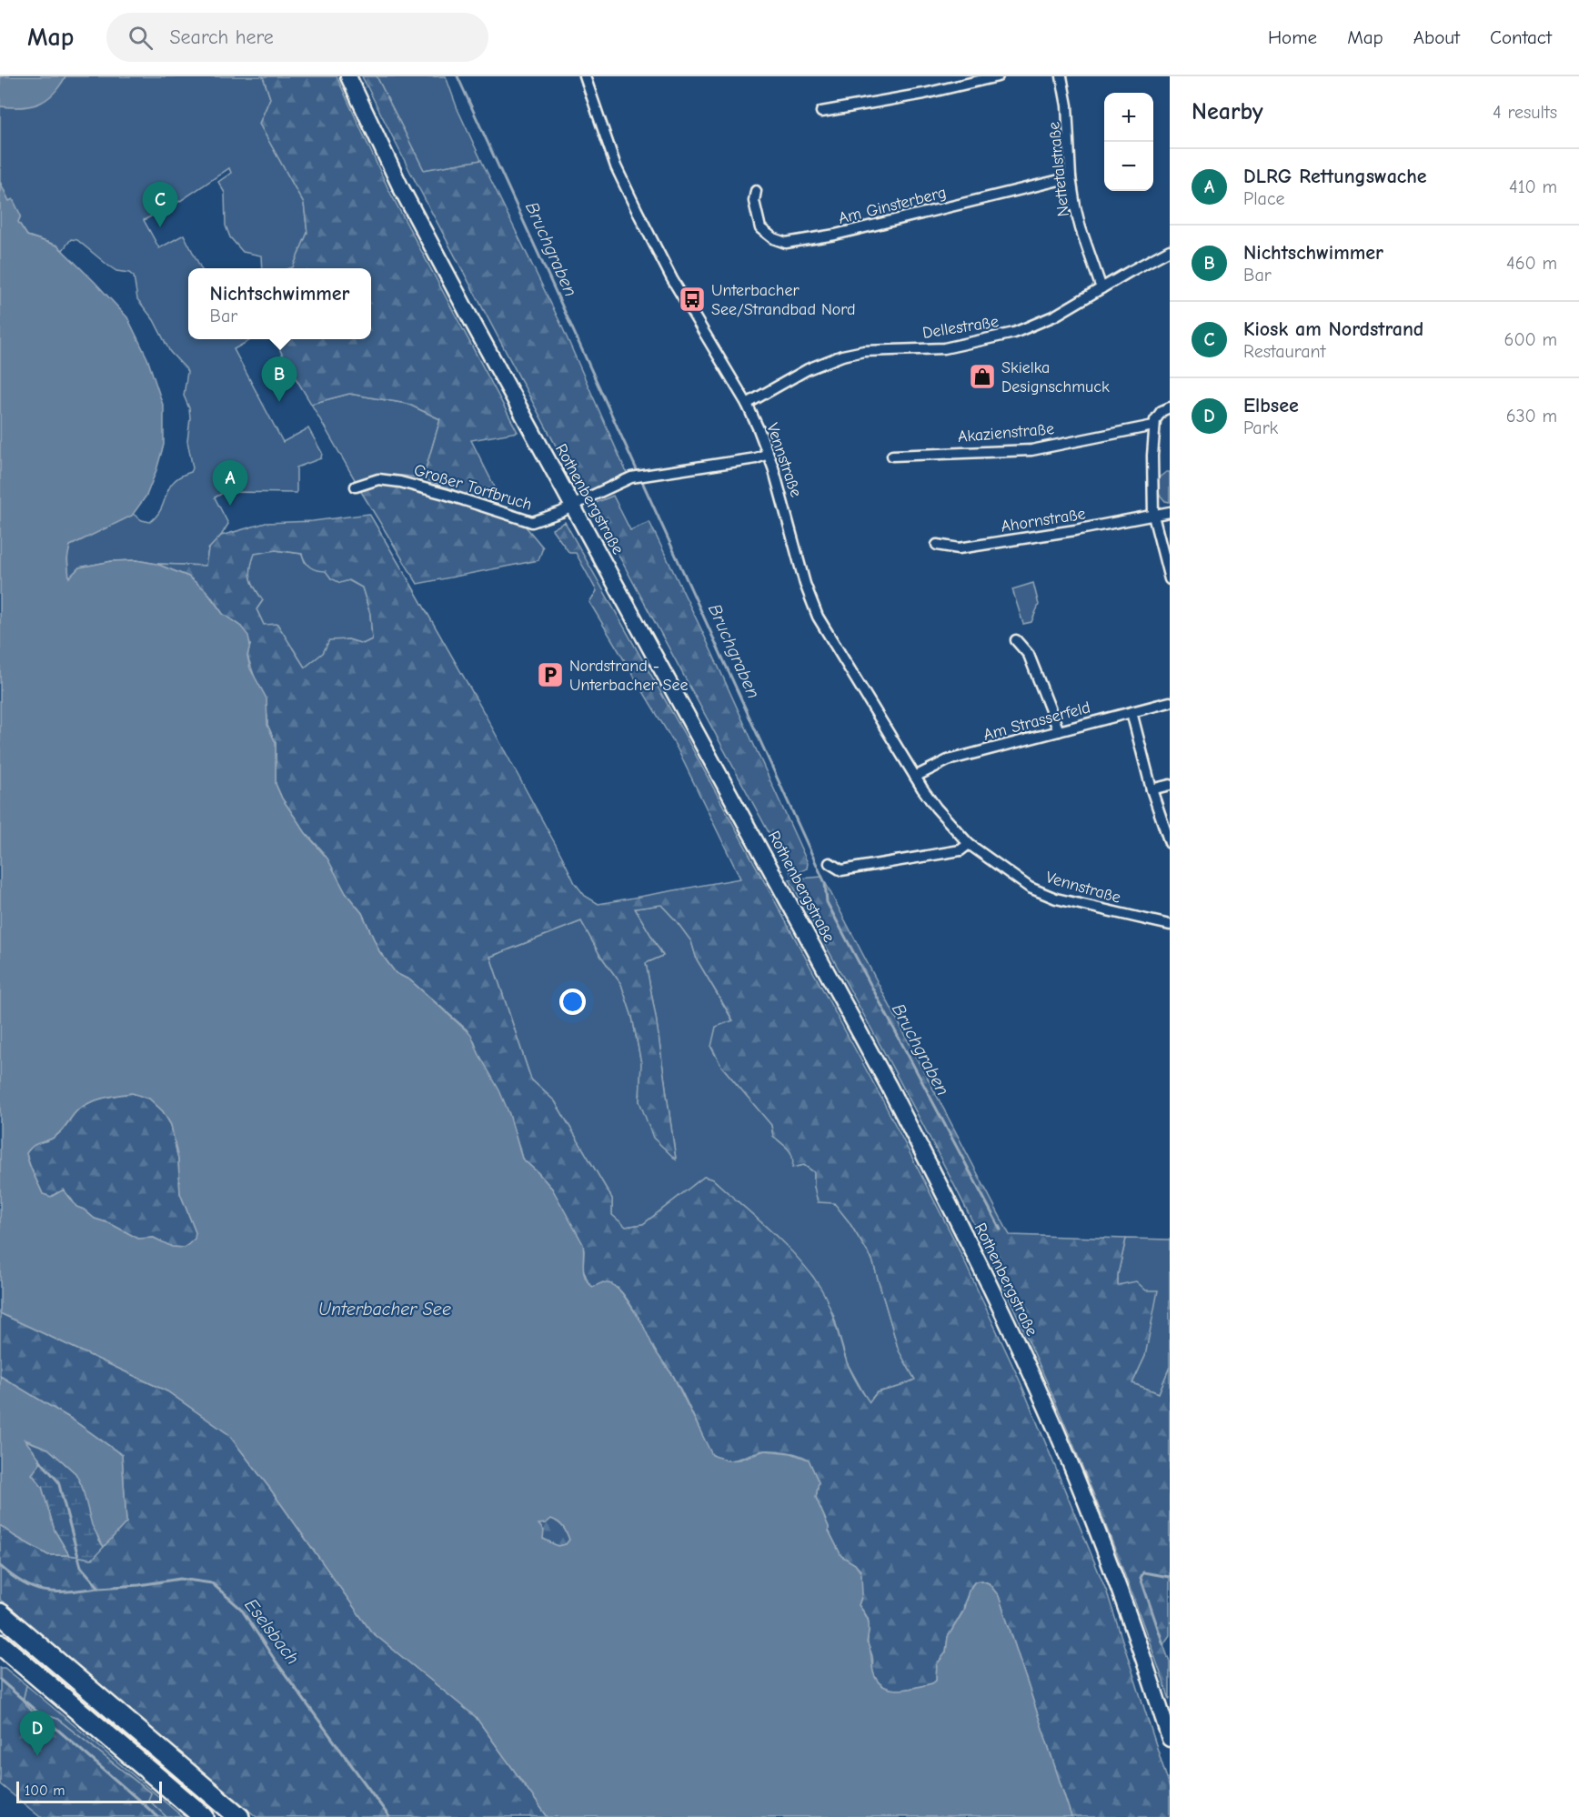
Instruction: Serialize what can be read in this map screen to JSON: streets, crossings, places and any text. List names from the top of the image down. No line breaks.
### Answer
{"streets":{"main road":["Rothenbergstraße"],"street":["Nettetalstraße","Am Ginsterberg","Dellestraße","Akazienstraße","Vennstraße","Großer Torfbruch","Ahornstraße","Am Strasserfeld"]},"crossings":[["Nettetalstraße","Am Ginsterberg"],["Nettetalstraße","Dellestraße"],["Dellestraße","Vennstraße"],["Vennstraße","Großer Torfbruch"],["Vennstraße","Am Strasserfeld"],["Großer Torfbruch","Rothenbergstraße"]],"water":["Bruchgraben","Unterbacher See","Eselsbach"],"places":{"bus stop":["Unterbacher See/Strandbad Nord"],"shop":["Skielka Designschmuck"],"parking":["Nordstrand - Unterbacher See"]},"scale_bar":"100 m","page":{"header":"Map","search":"Search here","nav":["Home","Map","About","Contact"],"heading":["Nearby","4 results"],"map_buttons":["+","−"],"list":[{"mark":"A","name":"DLRG Rettungswache","note":"Place","value":"410 m"},{"mark":"B","name":"Nichtschwimmer","note":"Bar","value":"460 m"},{"mark":"C","name":"Kiosk am Nordstrand","note":"Restaurant","value":"600 m"},{"mark":"D","name":"Elbsee","note":"Park","value":"630 m"}],"pins":["C","B","A","D"],"popup":["Nichtschwimmer","Bar"],"scale":"100 m"}}
